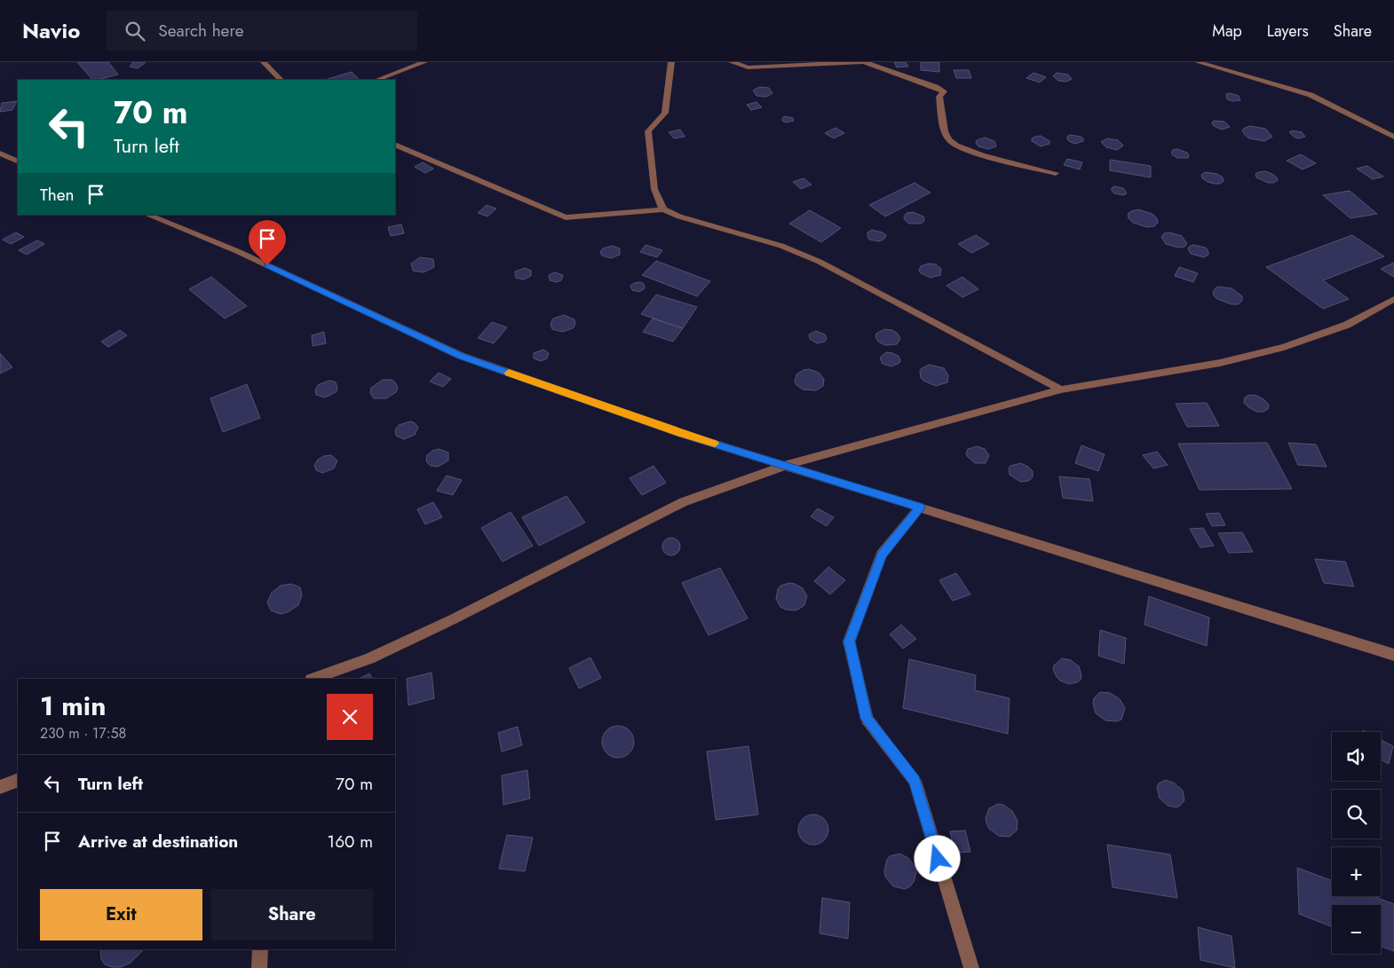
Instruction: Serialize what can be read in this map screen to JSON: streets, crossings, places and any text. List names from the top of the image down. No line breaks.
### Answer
{"page":{"header":"Navio","search":"Search here","nav":["Map","Layers","Share"],"turn":["70 m","Turn left"],"then":"Then","heading":["1 min","230 m · 17:58"],"map_buttons":["+","−"],"list":[{"name":"Turn left","value":"70 m"},{"name":"Arrive at destination","value":"160 m"}],"buttons":["Exit","Share"]}}
